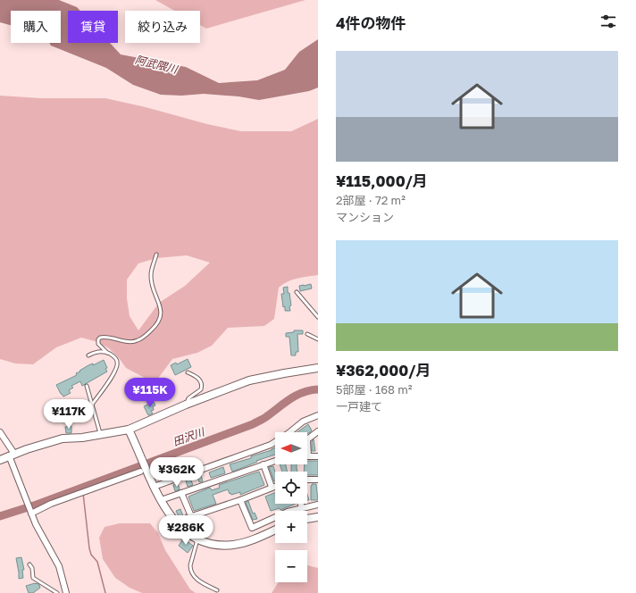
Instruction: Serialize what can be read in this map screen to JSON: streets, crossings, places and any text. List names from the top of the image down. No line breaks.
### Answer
{"water":["阿武隈川","田沢川"],"north":"left","page":{"heading":"4件の物件","chip":["購入","賃貸","絞り込み"],"list":[{"name":"¥115,000/月","note":"2部屋 · 72 m² · マンション"},{"name":"¥362,000/月","note":"5部屋 · 168 m² · 一戸建て"}],"price":["¥115K","¥117K","¥362K","¥286K"],"map_buttons":["+","−"]}}
